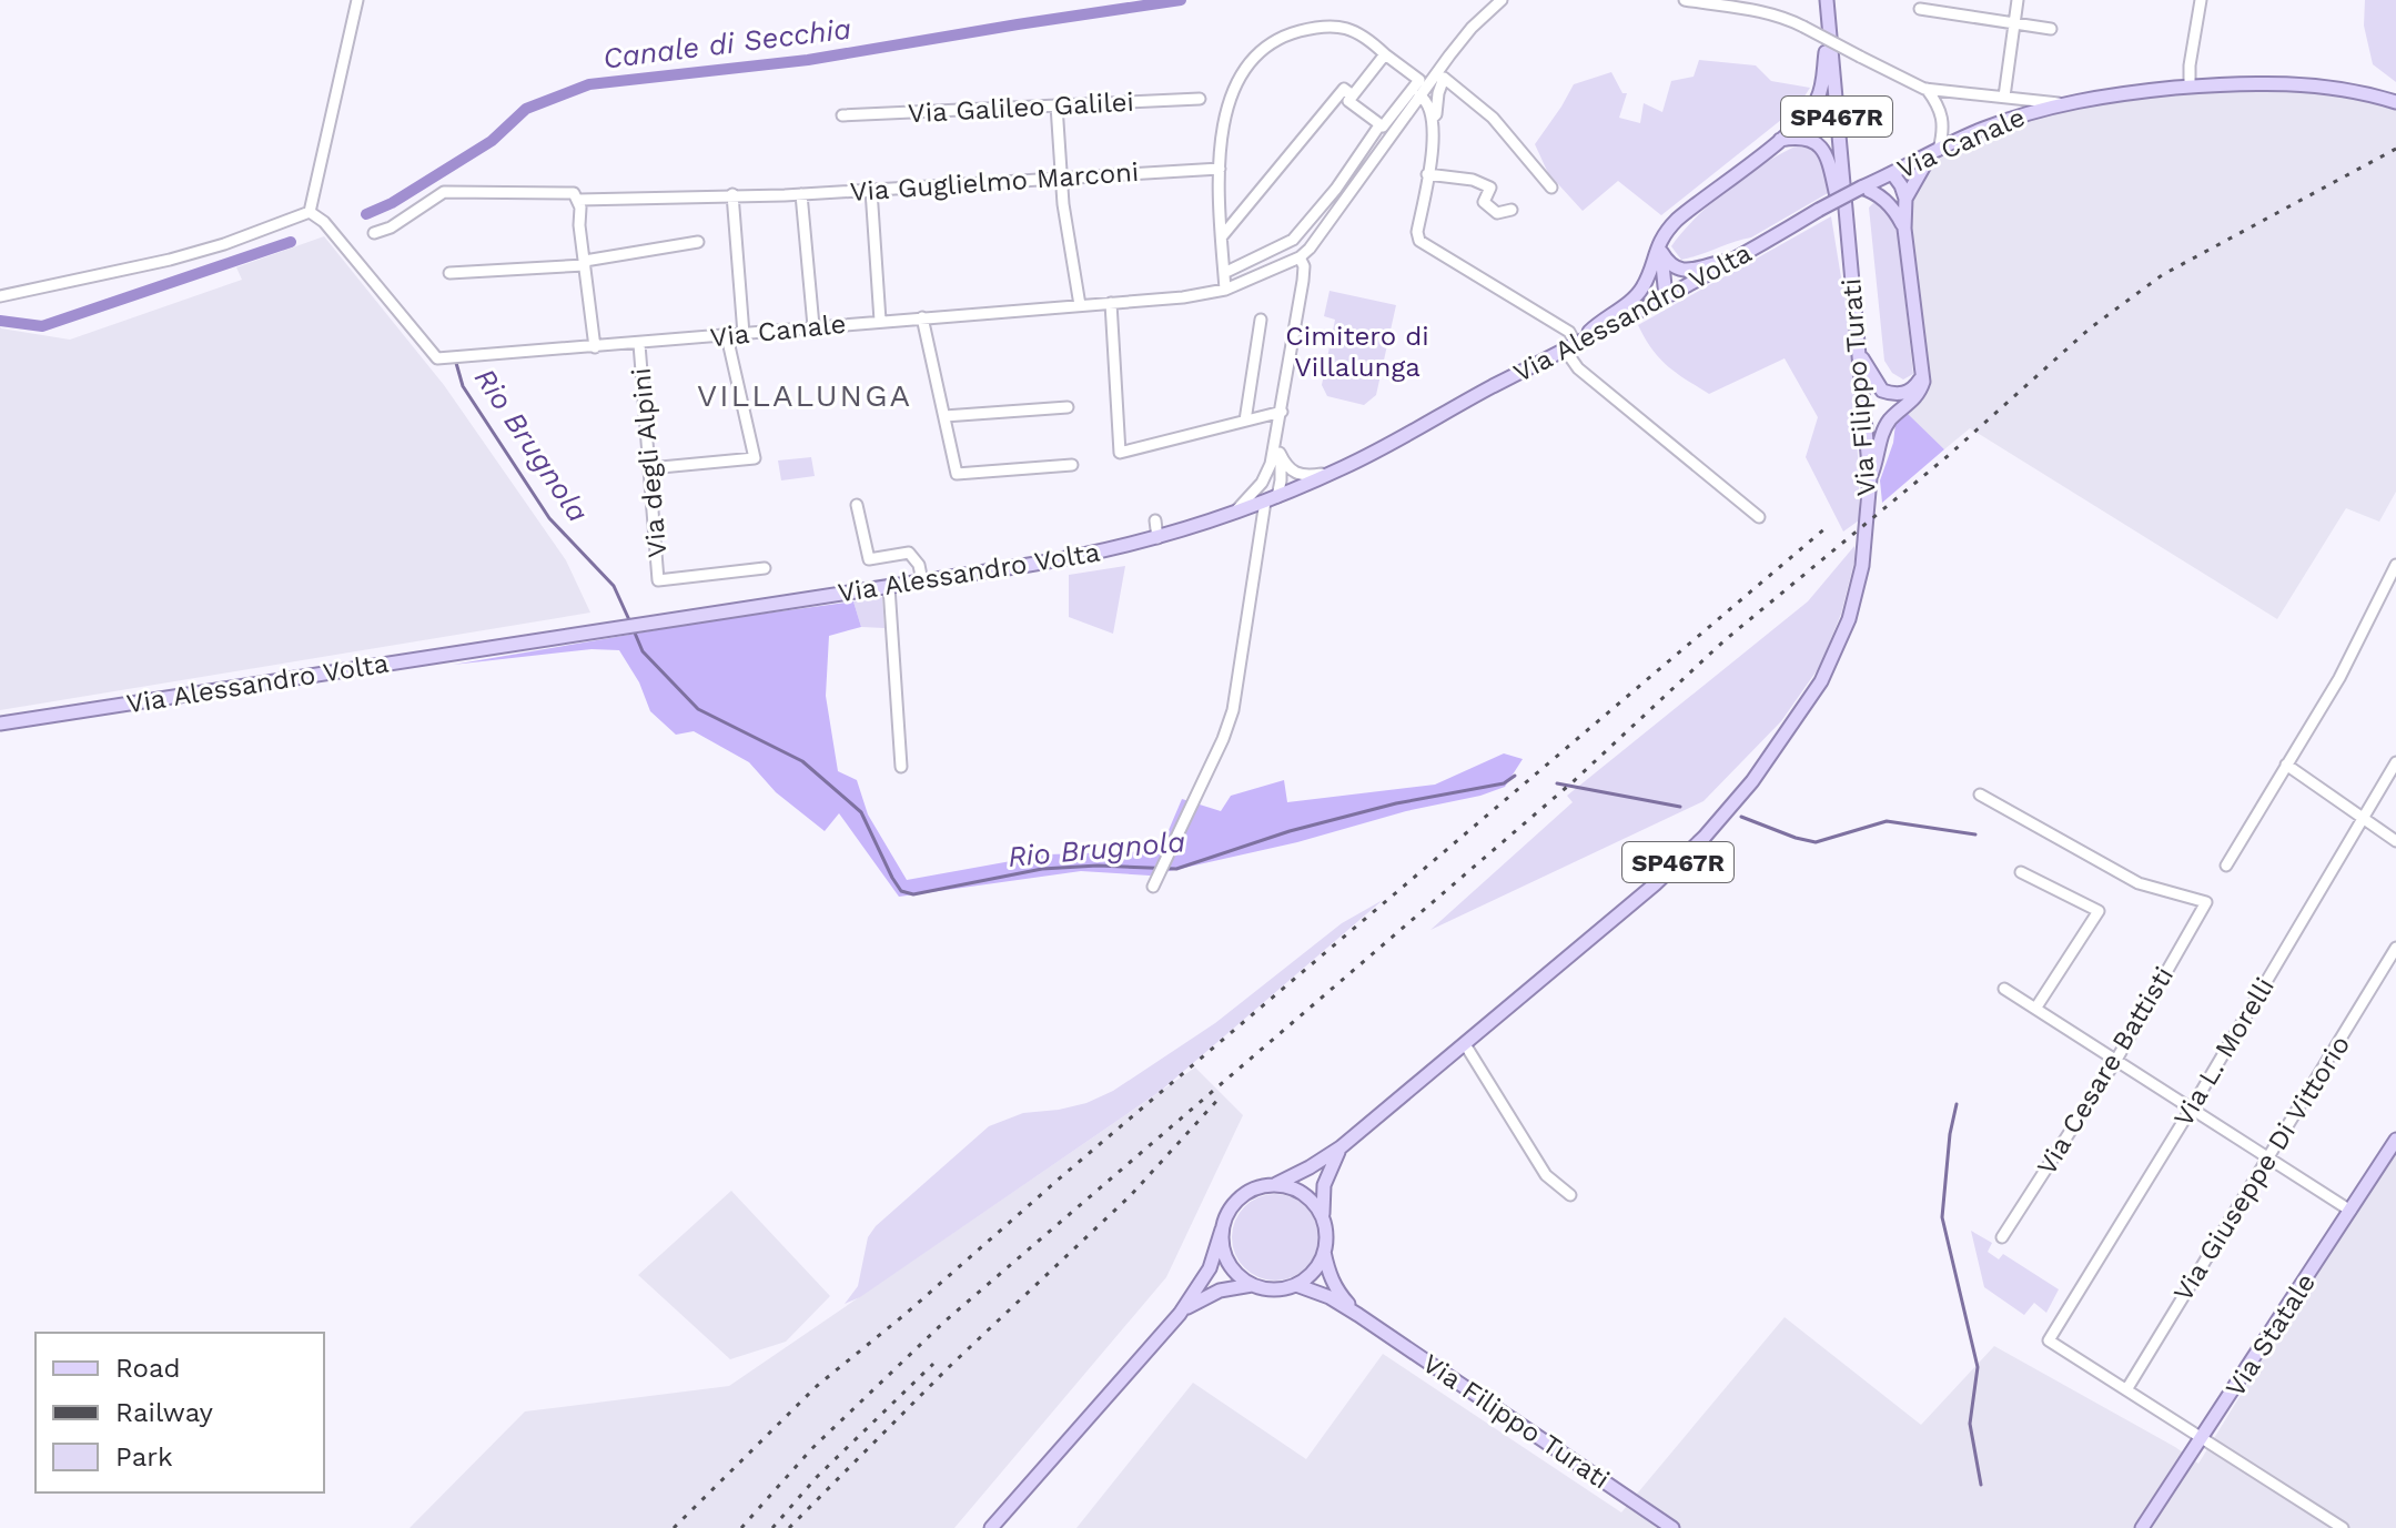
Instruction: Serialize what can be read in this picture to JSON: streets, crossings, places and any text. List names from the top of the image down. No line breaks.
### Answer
{"streets":{"main road":["SP467R","Via Canale","Via Alessandro Volta","Via Filippo Turati","Via Statale"],"street":["Via Galileo Galilei","Via Guglielmo Marconi","Via degli Alpini","Via L. Morelli","Via Cesare Battisti","Via Giuseppe Di Vittorio"]},"crossings":[["SP467R","Via Filippo Turati"],["Via Canale","Via Alessandro Volta"],["Via Canale","Via degli Alpini"],["Via L. Morelli","Via Giuseppe Di Vittorio"]],"districts":["VILLALUNGA"],"water":["Canale di Secchia","Rio Brugnola"],"parks":["Cimitero di Villalunga"],"legend":["Road","Railway","Park"]}
